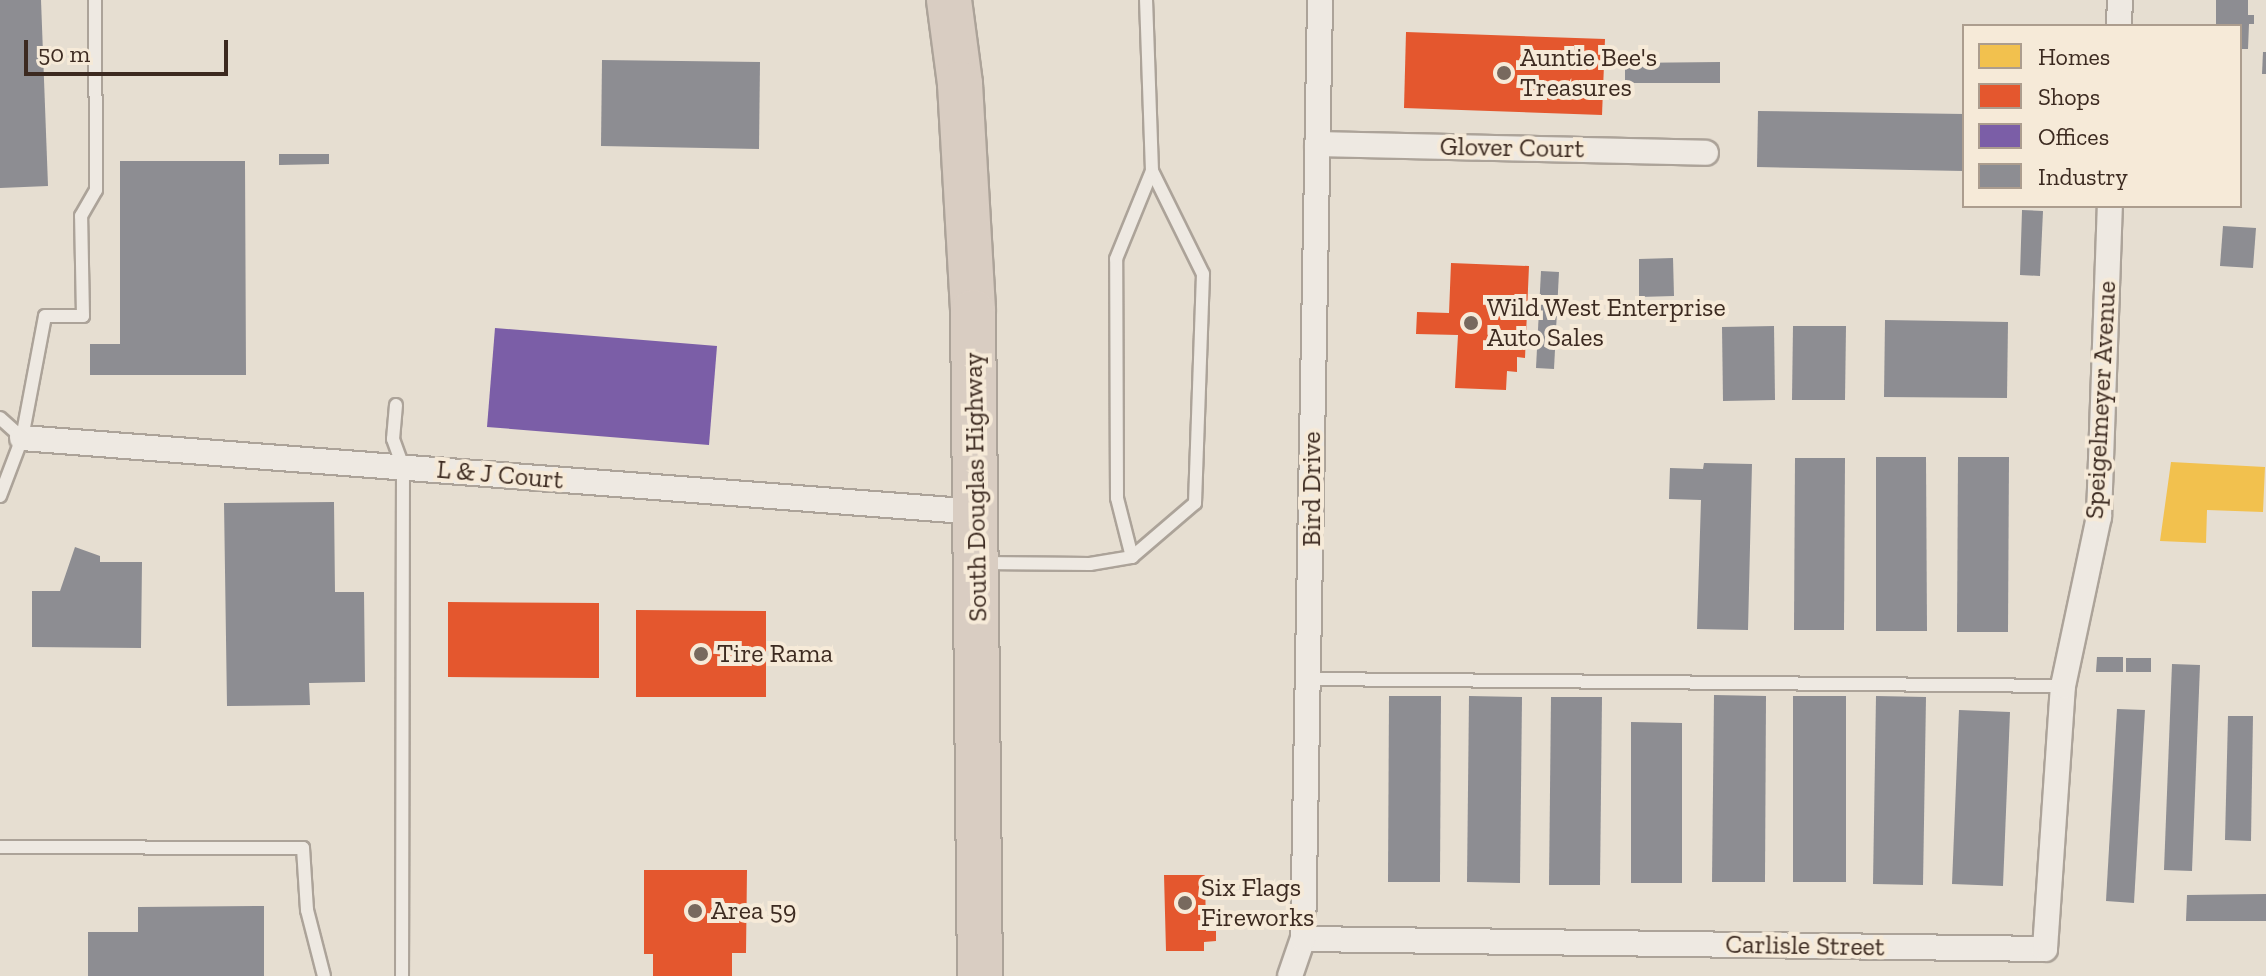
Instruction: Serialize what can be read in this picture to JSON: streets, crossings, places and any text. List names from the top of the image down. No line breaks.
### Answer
{"streets":{"highway":["South Douglas Highway"],"street":["Glover Court","Speigelmeyer Avenue","L & J Court","Bird Drive","Carlisle Street"]},"crossings":[["Glover Court","Bird Drive"],["Speigelmeyer Avenue","Carlisle Street"],["L & J Court","South Douglas Highway"],["Bird Drive","Carlisle Street"]],"places":["Auntie Bee's Treasures","Wild West Enterprise Auto Sales","Tire Rama","Six Flags Fireworks","Area 59"],"legend":["Homes","Shops","Offices","Industry"],"scale_bar":"50 m"}
